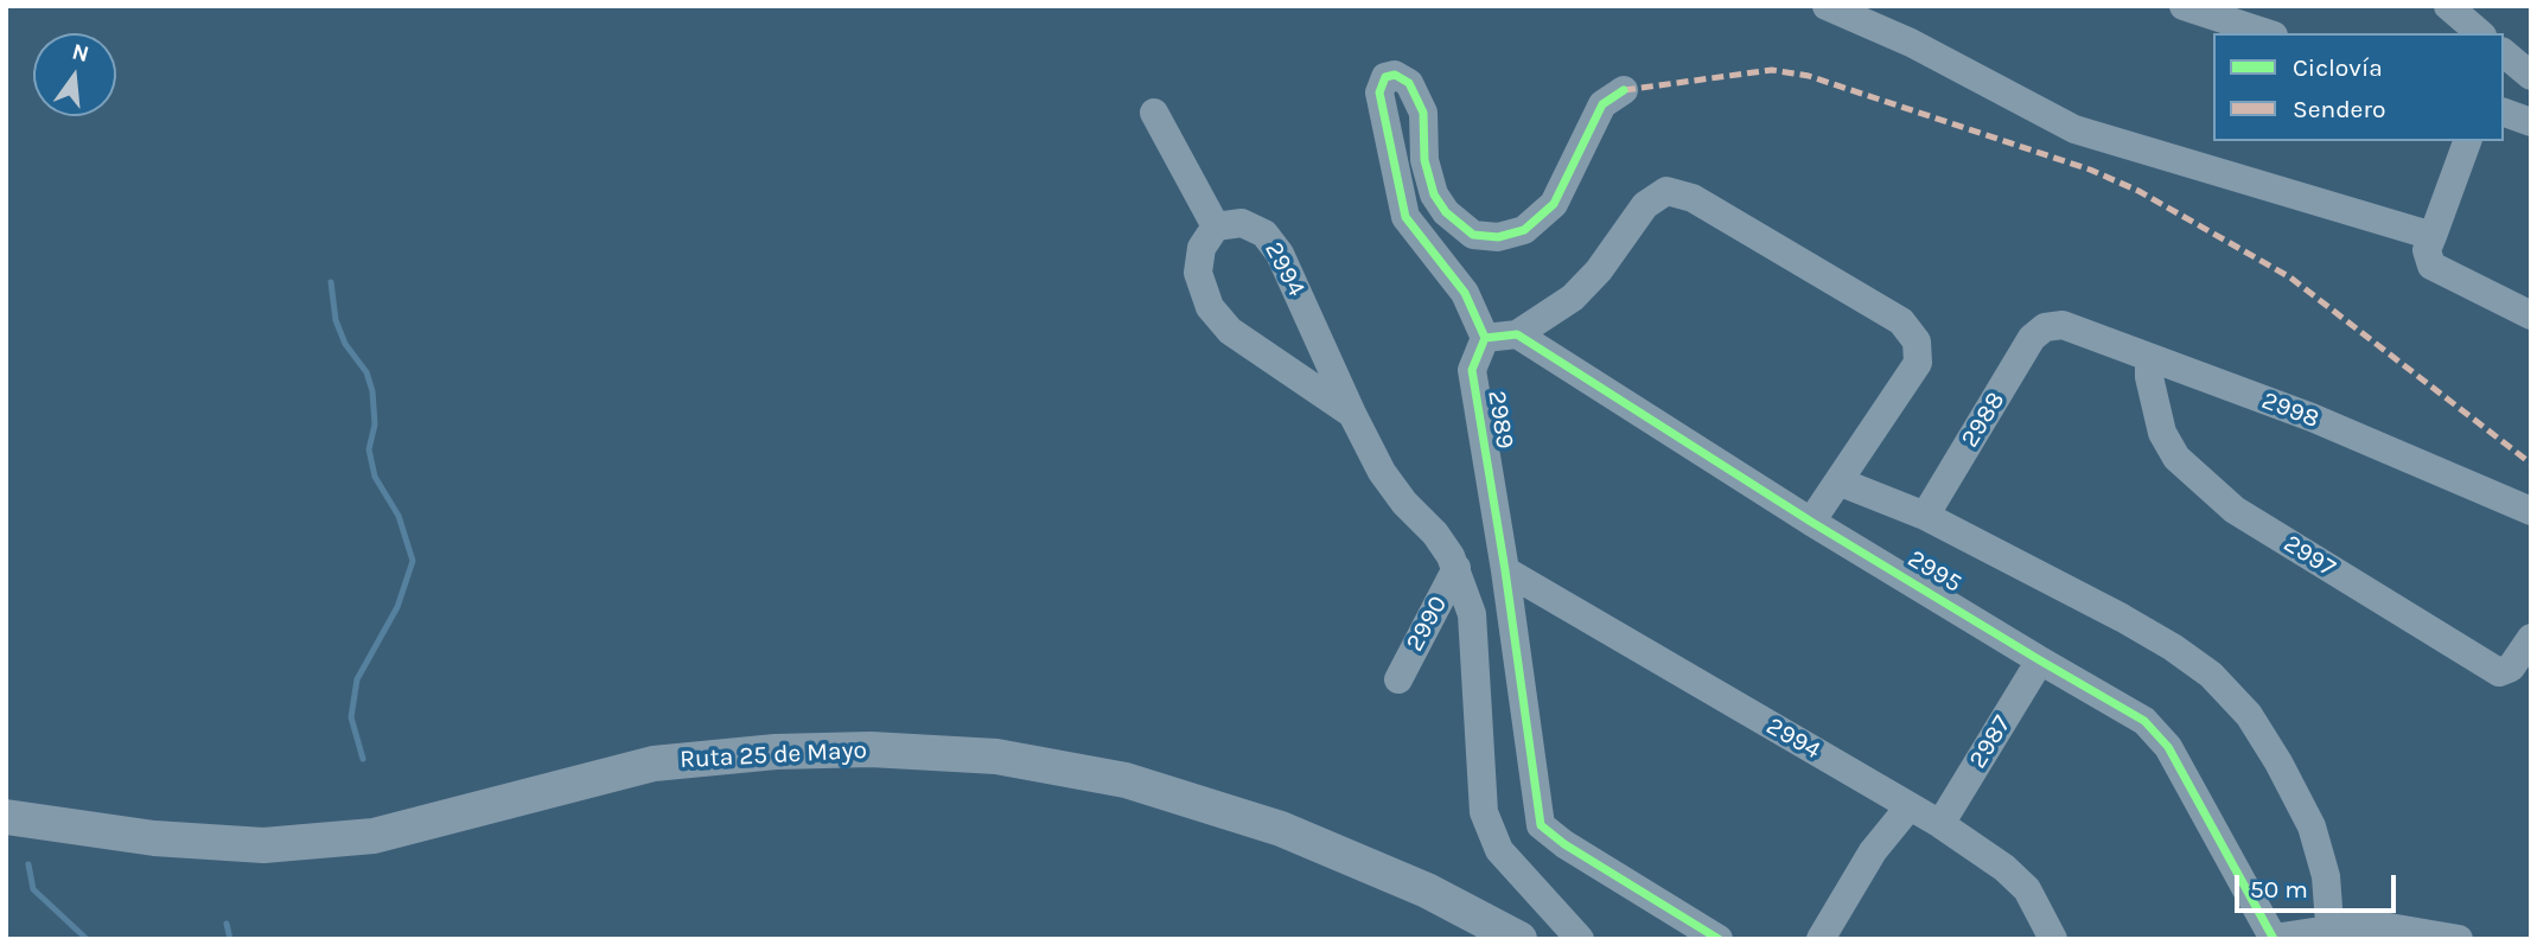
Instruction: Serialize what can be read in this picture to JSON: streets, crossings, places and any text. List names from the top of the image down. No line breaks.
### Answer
{"streets":{"main road":["Ruta 25 de Mayo"],"street":["2994","2998","2989","2988","2997","2995","2990","2987"]},"crossings":[["2994","2989"],["2994","2990"],["2994","2987"],["2998","2988"],["2998","2997"],["2988","2995"],["2995","2987"]],"legend":["Ciclovía","Sendero"],"scale_bar":"50 m","north":"top"}
